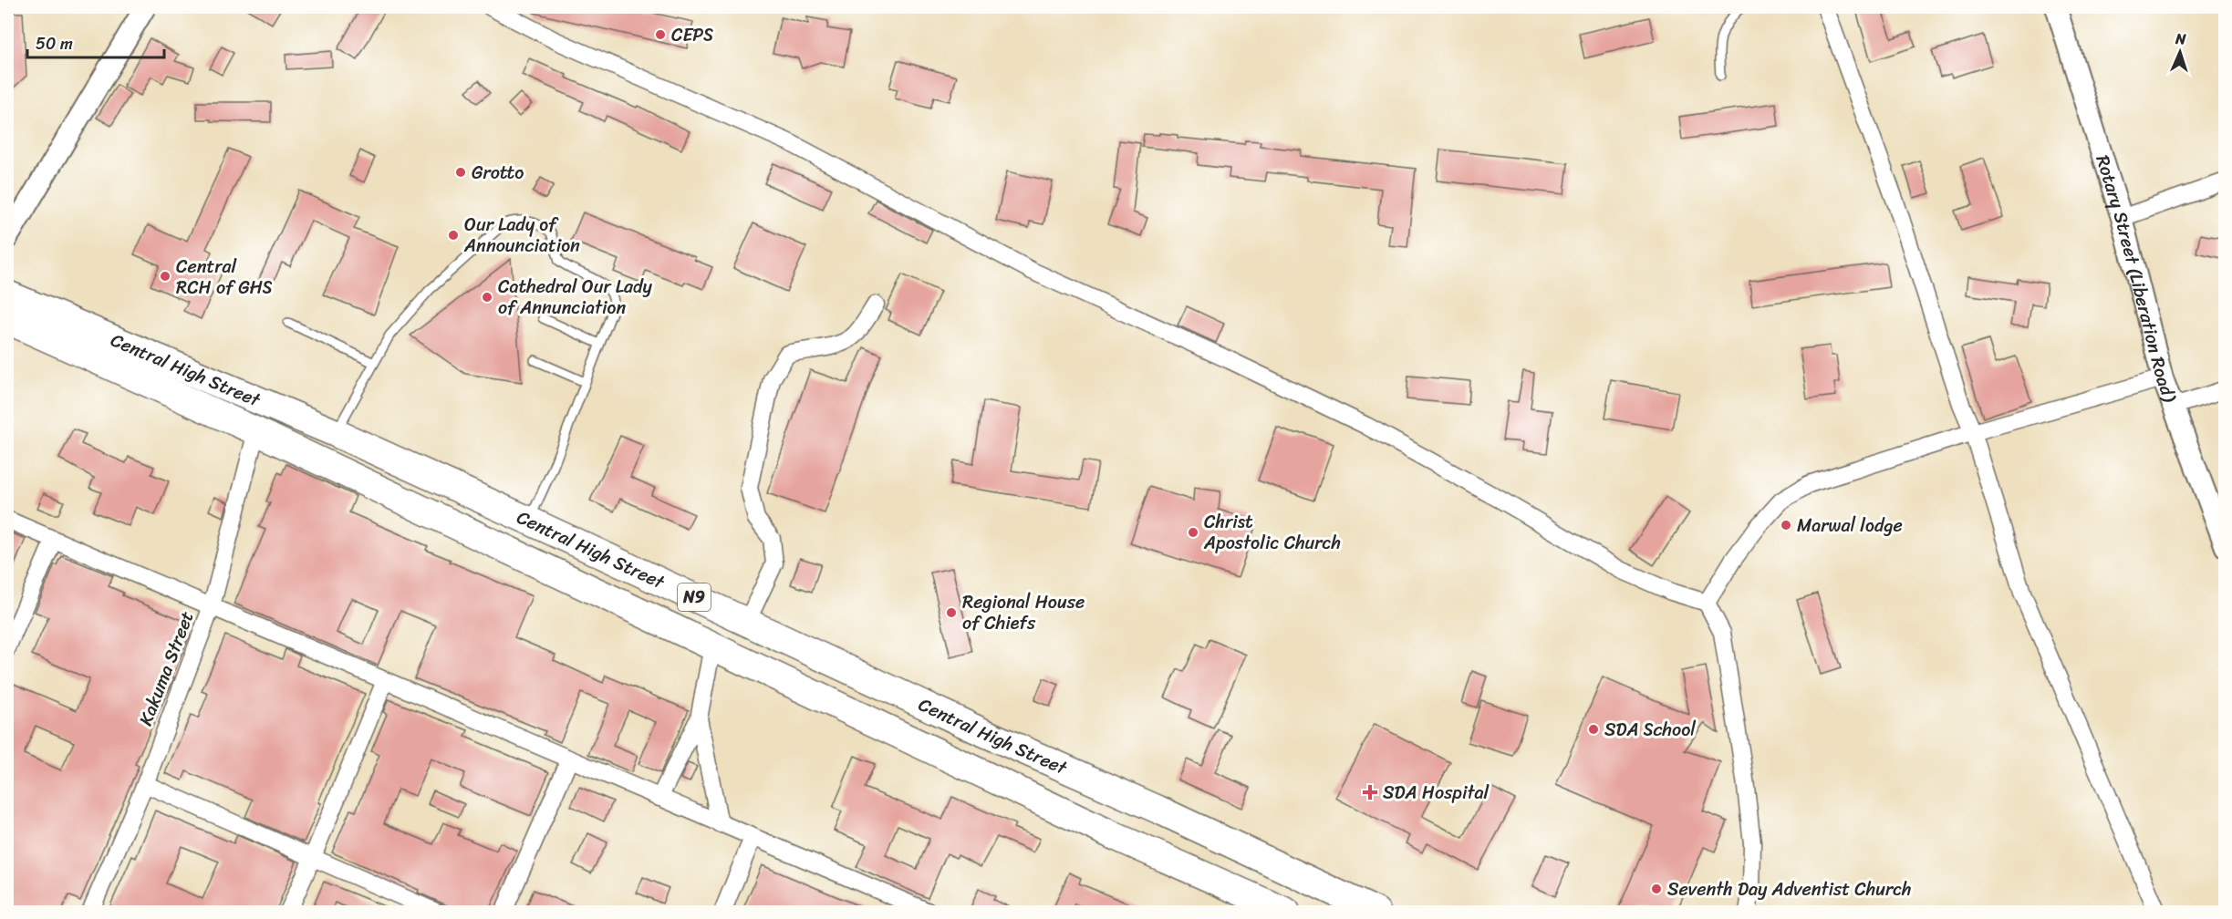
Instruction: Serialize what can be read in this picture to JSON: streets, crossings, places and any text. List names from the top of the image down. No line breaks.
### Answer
{"streets":{"highway":["Central High Street","N9"],"street":["Rotary Street (Liberation Road)","Kakuma Street"]},"crossings":[["Central High Street","Kakuma Street"]],"places":{"other":["CEPS","Grotto","Our Lady of Announciation","Central RCH of GHS","Cathedral Our Lady of Annunciation","Marwal lodge","Christ Apostolic Church","Regional House of Chiefs","SDA School","Seventh Day Adventist Church"],"health":["SDA Hospital"]},"scale_bar":"50 m","north":"top"}
